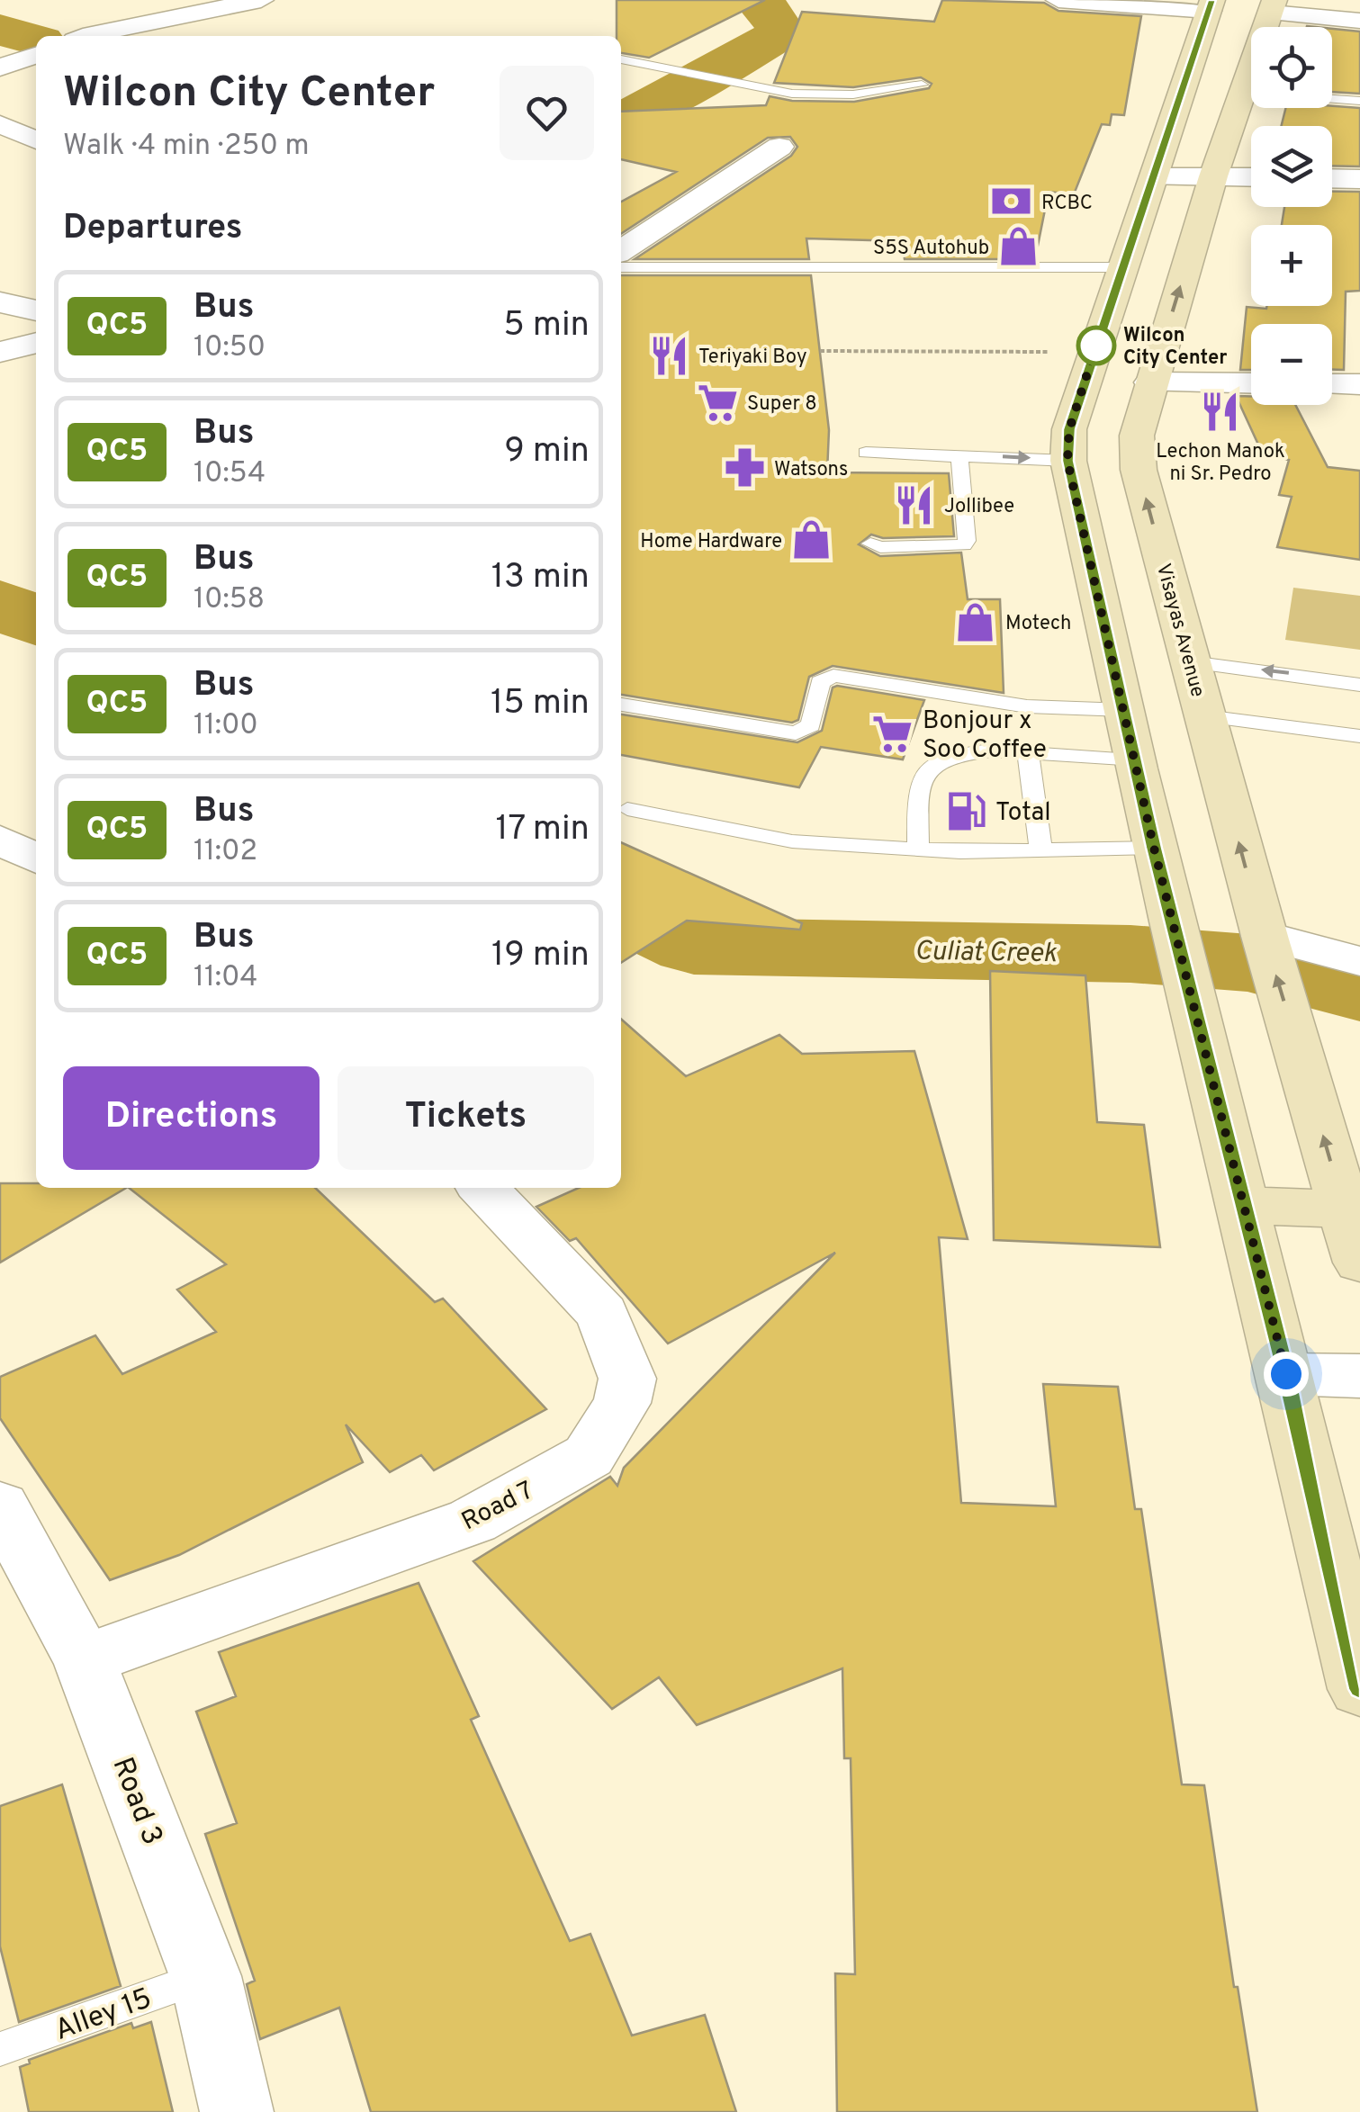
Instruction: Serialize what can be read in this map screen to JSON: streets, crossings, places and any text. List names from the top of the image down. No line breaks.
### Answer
{"streets":{"main road":["Visayas Avenue"],"street":["Road 7","Road 3"],"lane":["Alley 15"]},"crossings":[["Road 7","Road 3"],["Road 3","Alley 15"]],"water":["Culiat Creek"],"places":{"bank":["RCBC"],"shop":["S5S Autohub","Home Hardware","Motech"],"other":["Wilcon City Center"],"restaurant":["Teriyaki Boy","Lechon Manok ni Sr. Pedro","Jollibee"],"supermarket":["Super 8","Bonjour x Soo Coffee"],"pharmacy":["Watsons"],"fuel station":["Total"]},"lines":["bus line QC5"],"page":{"map_buttons":["+","−"],"heading":[["Wilcon City Center","Walk · 4 min · 250 m"],"Departures"],"list":[{"mark":"QC5","name":"Bus","note":"10:50","value":"5 min"},{"mark":"QC5","name":"Bus","note":"10:54","value":"9 min"},{"mark":"QC5","name":"Bus","note":"10:58","value":"13 min"},{"mark":"QC5","name":"Bus","note":"11:00","value":"15 min"},{"mark":"QC5","name":"Bus","note":"11:02","value":"17 min"},{"mark":"QC5","name":"Bus","note":"11:04","value":"19 min"}],"buttons":["Directions","Tickets"]}}
